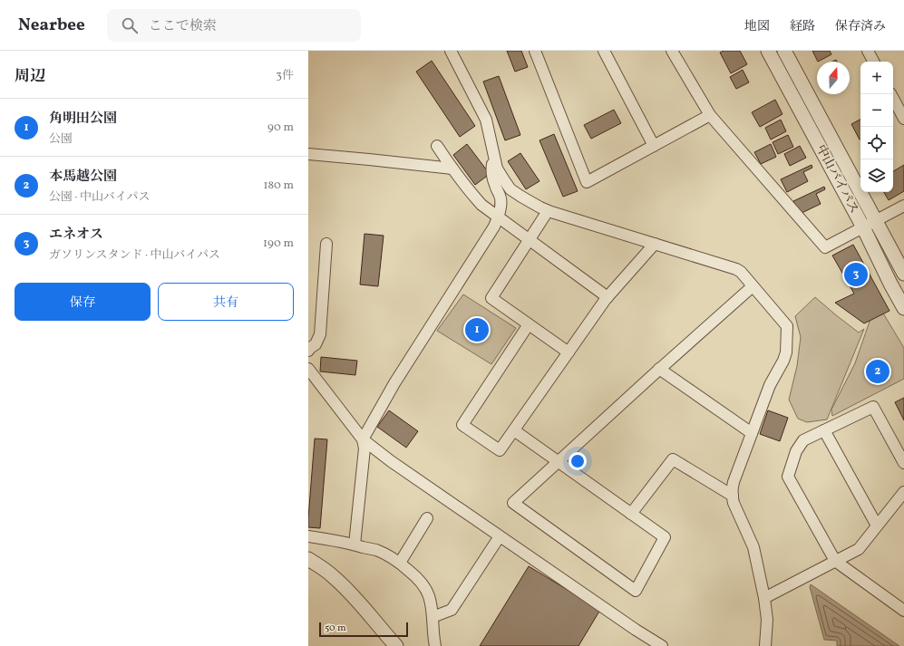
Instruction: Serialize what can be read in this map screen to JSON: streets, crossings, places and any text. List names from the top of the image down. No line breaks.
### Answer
{"streets":{"street":["中山バイパス"]},"scale_bar":"50 m","north":"top","page":{"header":"Nearbee","search":"ここで検索","nav":["地図","経路","保存済み"],"heading":["周辺","3件"],"map_buttons":["+","−"],"list":[{"mark":"1","name":"角明田公園","note":"公園","value":"90 m"},{"mark":"2","name":"本馬越公園","note":"公園 · 中山バイパス","value":"180 m"},{"mark":"3","name":"エネオス","note":"ガソリンスタンド · 中山バイパス","value":"190 m"}],"pins":["3","1","2"],"buttons":["保存","共有"],"scale":"50 m"}}
